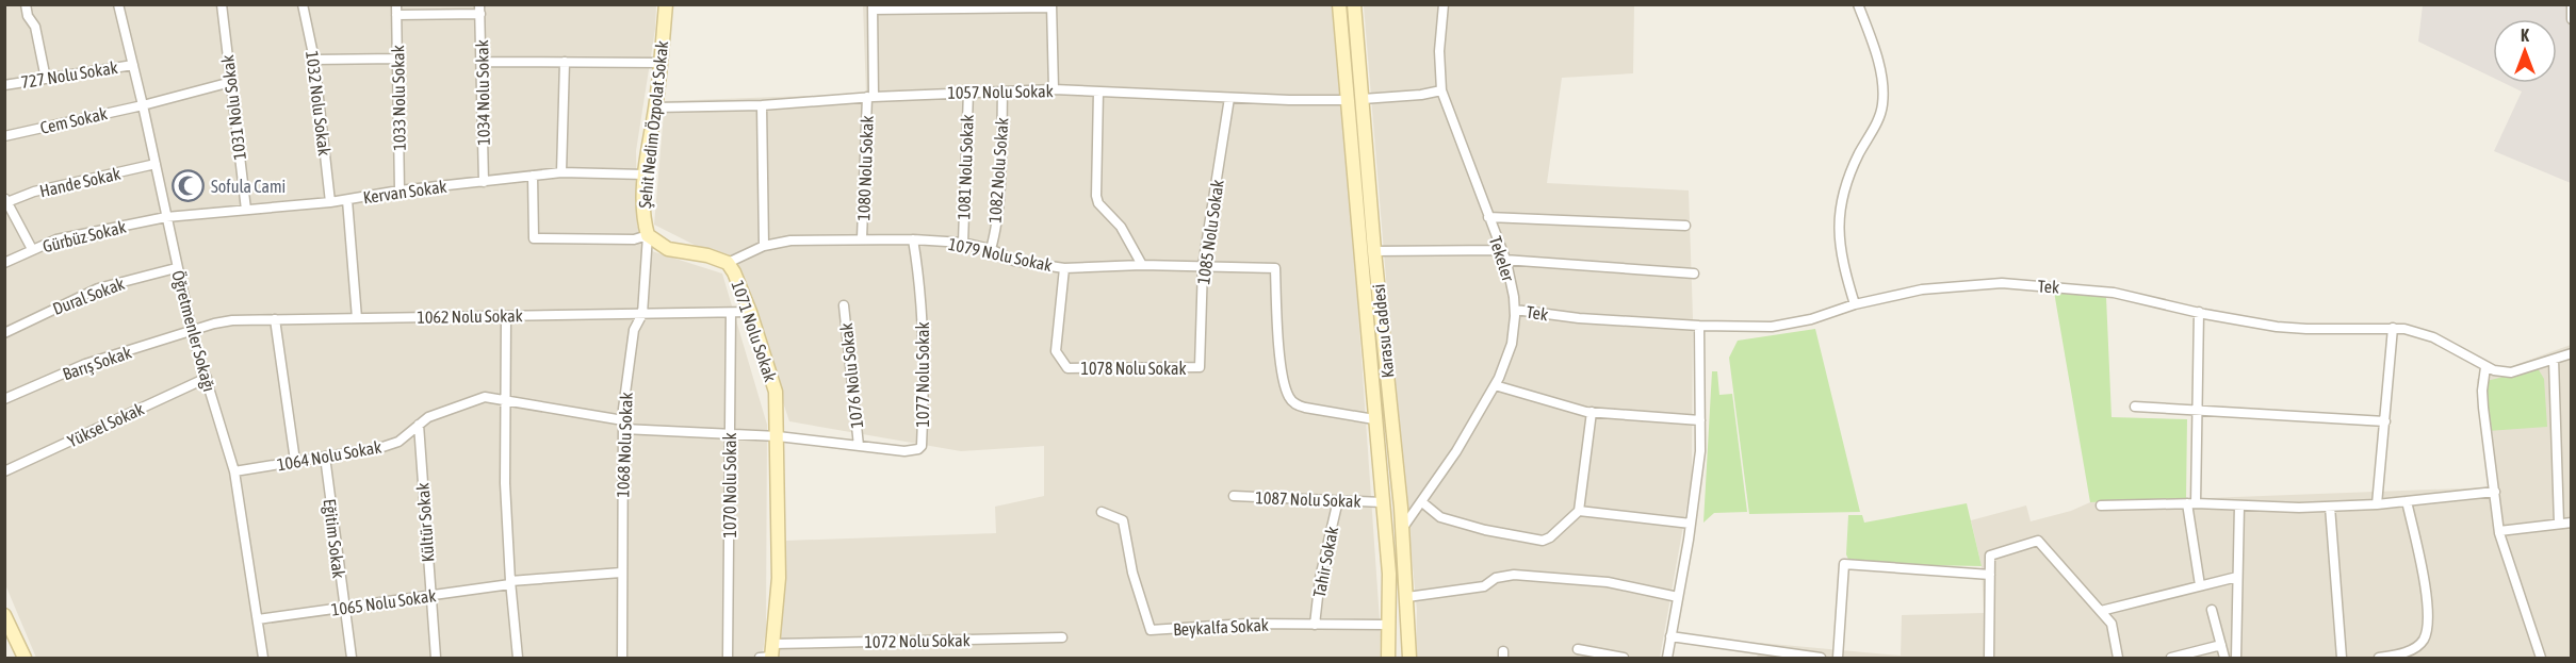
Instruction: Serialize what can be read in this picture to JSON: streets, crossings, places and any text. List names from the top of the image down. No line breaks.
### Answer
{"streets":{"main road":["Şehit Nedim Özpolat Sokak","1071 Nolu Sokak","Karasu Caddesi"],"street":["727 Nolu Sokak","1057 Nolu Sokak","1034 Nolu Sokak","1033 Nolu Sokak","1032 Nolu Sokak","1031 Nolu Sokak","Cem Sokak","1081 Nolu Sokak","1080 Nolu Sokak","1082 Nolu Sokak","Hande Sokak","Kervan Sokak","1085 Nolu Sokak","Gürbüz Sokak","1079 Nolu Sokak","Tekeler","Tek","Dural Sokak","1062 Nolu Sokak","Öğretmenler Sokağı","Barış Sokak","1078 Nolu Sokak","1077 Nolu Sokak","1076 Nolu Sokak","Yüksel Sokak","1068 Nolu Sokak","1064 Nolu Sokak","1070 Nolu Sokak","1087 Nolu Sokak","Kültür Sokak","Eğitim Sokak","Tahir Sokak","1065 Nolu Sokak","Beykalfa Sokak","1072 Nolu Sokak"]},"crossings":[["727 Nolu Sokak","Öğretmenler Sokağı"],["1057 Nolu Sokak","Şehit Nedim Özpolat Sokak"],["1057 Nolu Sokak","1081 Nolu Sokak"],["1057 Nolu Sokak","1080 Nolu Sokak"],["1057 Nolu Sokak","1082 Nolu Sokak"],["1057 Nolu Sokak","1085 Nolu Sokak"],["1057 Nolu Sokak","Karasu Caddesi"],["1034 Nolu Sokak","Kervan Sokak"],["1033 Nolu Sokak","Kervan Sokak"],["1032 Nolu Sokak","Kervan Sokak"],["1031 Nolu Sokak","Cem Sokak"],["1031 Nolu Sokak","Kervan Sokak"],["Cem Sokak","Öğretmenler Sokağı"],["Şehit Nedim Özpolat Sokak","Kervan Sokak"],["Şehit Nedim Özpolat Sokak","1068 Nolu Sokak"],["1081 Nolu Sokak","1079 Nolu Sokak"],["1080 Nolu Sokak","1079 Nolu Sokak"],["1082 Nolu Sokak","1079 Nolu Sokak"],["Hande Sokak","Öğretmenler Sokağı"],["Kervan Sokak","Gürbüz Sokak"],["Kervan Sokak","Öğretmenler Sokağı"],["1085 Nolu Sokak","1079 Nolu Sokak"],["1085 Nolu Sokak","1078 Nolu Sokak"],["Gürbüz Sokak","Öğretmenler Sokağı"],["1079 Nolu Sokak","1071 Nolu Sokak"],["1079 Nolu Sokak","Karasu Caddesi"],["1079 Nolu Sokak","1078 Nolu Sokak"],["1079 Nolu Sokak","1077 Nolu Sokak"],["Tekeler","Tek"],["Tekeler","Karasu Caddesi"],["Dural Sokak","Öğretmenler Sokağı"],["1062 Nolu Sokak","Öğretmenler Sokağı"],["1062 Nolu Sokak","1071 Nolu Sokak"],["1062 Nolu Sokak","Barış Sokak"],["1062 Nolu Sokak","1068 Nolu Sokak"],["1062 Nolu Sokak","1070 Nolu Sokak"],["Öğretmenler Sokağı","Barış Sokak"],["Öğretmenler Sokağı","Yüksel Sokak"],["Öğretmenler Sokağı","1064 Nolu Sokak"],["Öğretmenler Sokağı","1065 Nolu Sokak"],["1071 Nolu Sokak","1064 Nolu Sokak"],["1071 Nolu Sokak","1072 Nolu Sokak"],["Karasu Caddesi","1087 Nolu Sokak"],["Karasu Caddesi","Beykalfa Sokak"],["1077 Nolu Sokak","1076 Nolu Sokak"],["1077 Nolu Sokak","1064 Nolu Sokak"],["1076 Nolu Sokak","1064 Nolu Sokak"],["1068 Nolu Sokak","1064 Nolu Sokak"],["1068 Nolu Sokak","1065 Nolu Sokak"],["1064 Nolu Sokak","1070 Nolu Sokak"],["1064 Nolu Sokak","Kültür Sokak"],["1064 Nolu Sokak","Eğitim Sokak"],["1087 Nolu Sokak","Tahir Sokak"],["Kültür Sokak","1065 Nolu Sokak"],["Eğitim Sokak","1065 Nolu Sokak"],["Tahir Sokak","Beykalfa Sokak"]],"places":{"mosque":["Sofula Cami"]},"north":"top"}
